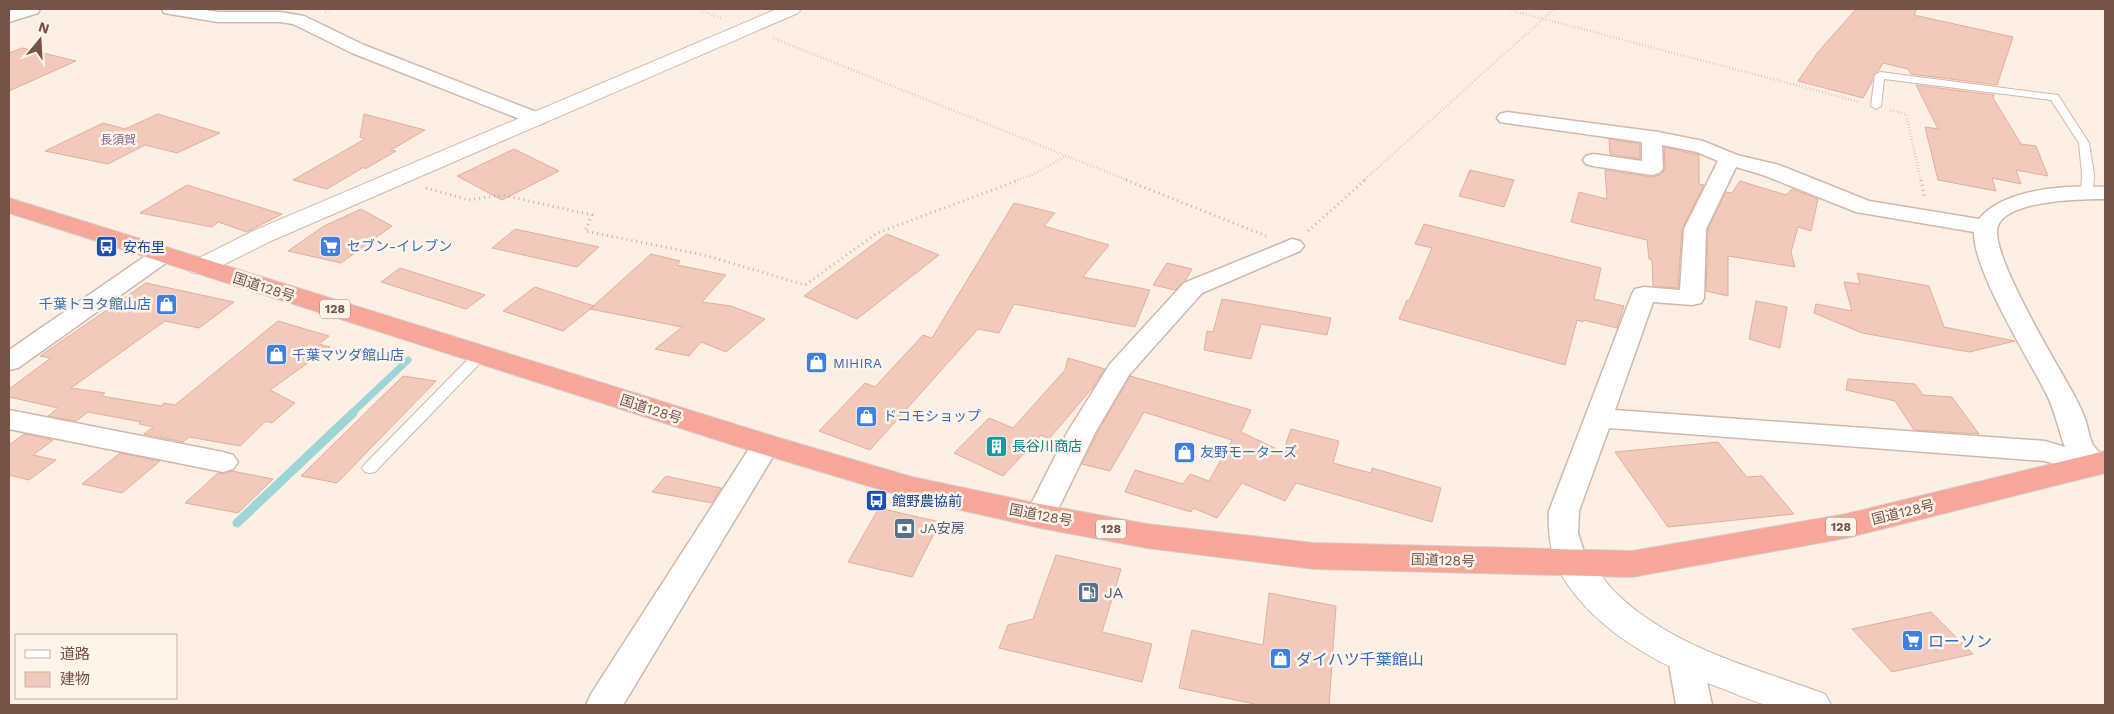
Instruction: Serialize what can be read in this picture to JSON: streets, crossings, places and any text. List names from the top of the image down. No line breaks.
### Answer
{"streets":{"highway":["国道128号","128"]},"districts":["長須賀"],"places":{"supermarket":["セブン-イレブン","ローソン"],"bus stop":["安布里","館野農協前"],"shop":["千葉トヨタ館山店","千葉マツダ館山店","MIHIRA","ドコモショップ","友野モーターズ","ダイハツ千葉館山"],"building":["長谷川商店"],"bank":["JA安房"],"fuel station":["JA"]},"legend":["道路","建物"],"north":"top"}
